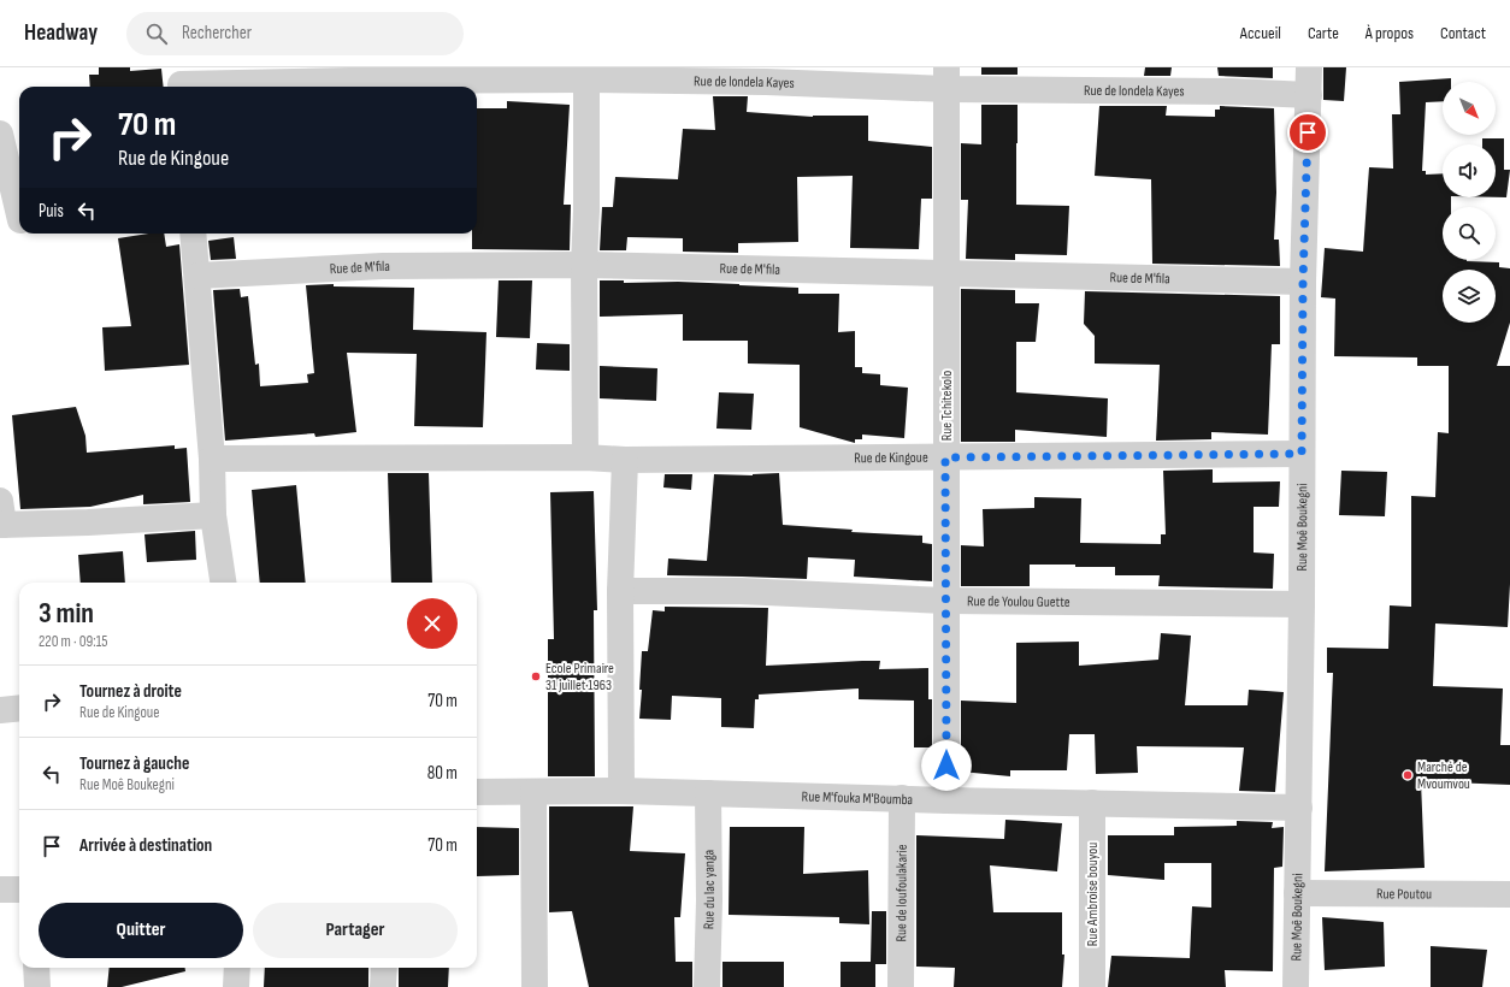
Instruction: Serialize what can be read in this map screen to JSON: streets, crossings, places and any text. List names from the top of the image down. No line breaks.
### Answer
{"streets":{"street":["Rue de londela Kayes","Rue de M'fila","Rue Tchitekolo","Rue de Kingoue","Rue Moê Boukegni","Rue de Youlou Guette","Rue M'fouka M'Boumba","Rue du lac yanga","Rue de loufoulakarie","Rue Ambroise bouyou","Rue Poutou"]},"crossings":[["Rue de londela Kayes","Rue Tchitekolo"],["Rue de londela Kayes","Rue Moê Boukegni"],["Rue de M'fila","Rue Tchitekolo"],["Rue de M'fila","Rue Moê Boukegni"],["Rue Tchitekolo","Rue de Kingoue"],["Rue Tchitekolo","Rue de Youlou Guette"],["Rue Tchitekolo","Rue M'fouka M'Boumba"],["Rue de Kingoue","Rue Moê Boukegni"],["Rue Moê Boukegni","Rue de Youlou Guette"],["Rue Moê Boukegni","Rue M'fouka M'Boumba"],["Rue Moê Boukegni","Rue Poutou"],["Rue M'fouka M'Boumba","Rue du lac yanga"],["Rue M'fouka M'Boumba","Rue de loufoulakarie"],["Rue M'fouka M'Boumba","Rue Ambroise bouyou"]],"places":["Ecole Primaire 31 juillet 1963","Marché de Mvoumvou"],"north":"bottom right","page":{"header":"Headway","search":"Rechercher","nav":["Accueil","Carte","À propos","Contact"],"turn":["70 m","Rue de Kingoue"],"then":"Puis","heading":["3 min","220 m · 09:15"],"list":[{"name":"Tournez à droite","note":"Rue de Kingoue","value":"70 m"},{"name":"Tournez à gauche","note":"Rue Moê Boukegni","value":"80 m"},{"name":"Arrivée à destination","value":"70 m"}],"buttons":["Quitter","Partager"]}}
